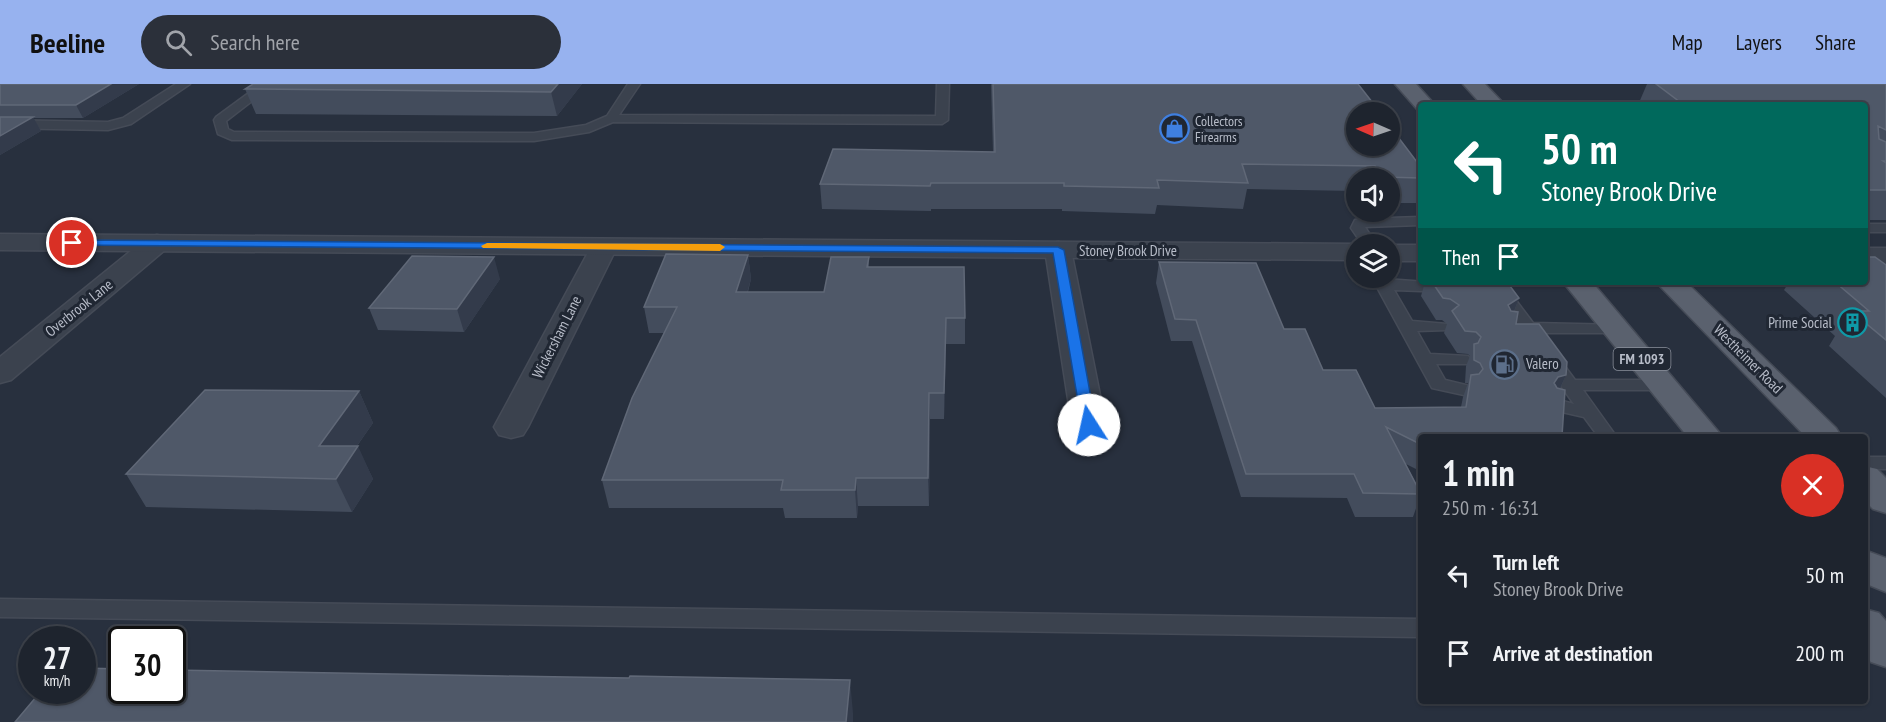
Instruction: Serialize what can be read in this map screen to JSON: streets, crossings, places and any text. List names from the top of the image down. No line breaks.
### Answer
{"streets":{"main road":["FM 1093","Westheimer Road"],"street":["Stoney Brook Drive","Overbrook Lane","Wickersham Lane"]},"crossings":[["Stoney Brook Drive","Overbrook Lane"],["Stoney Brook Drive","Wickersham Lane"]],"places":{"shop":["Collectors Firearms"],"building":["Prime Social"],"fuel station":["Valero"]},"north":"left","page":{"header":"Beeline","search":"Search here","nav":["Map","Layers","Share"],"turn":["50 m","Stoney Brook Drive"],"then":"Then","heading":["1 min","250 m · 16:31"],"list":[{"name":"Turn left","note":"Stoney Brook Drive","value":"50 m"},{"name":"Arrive at destination","value":"200 m"}],"speed":"27 km/h","limit":"30"}}
